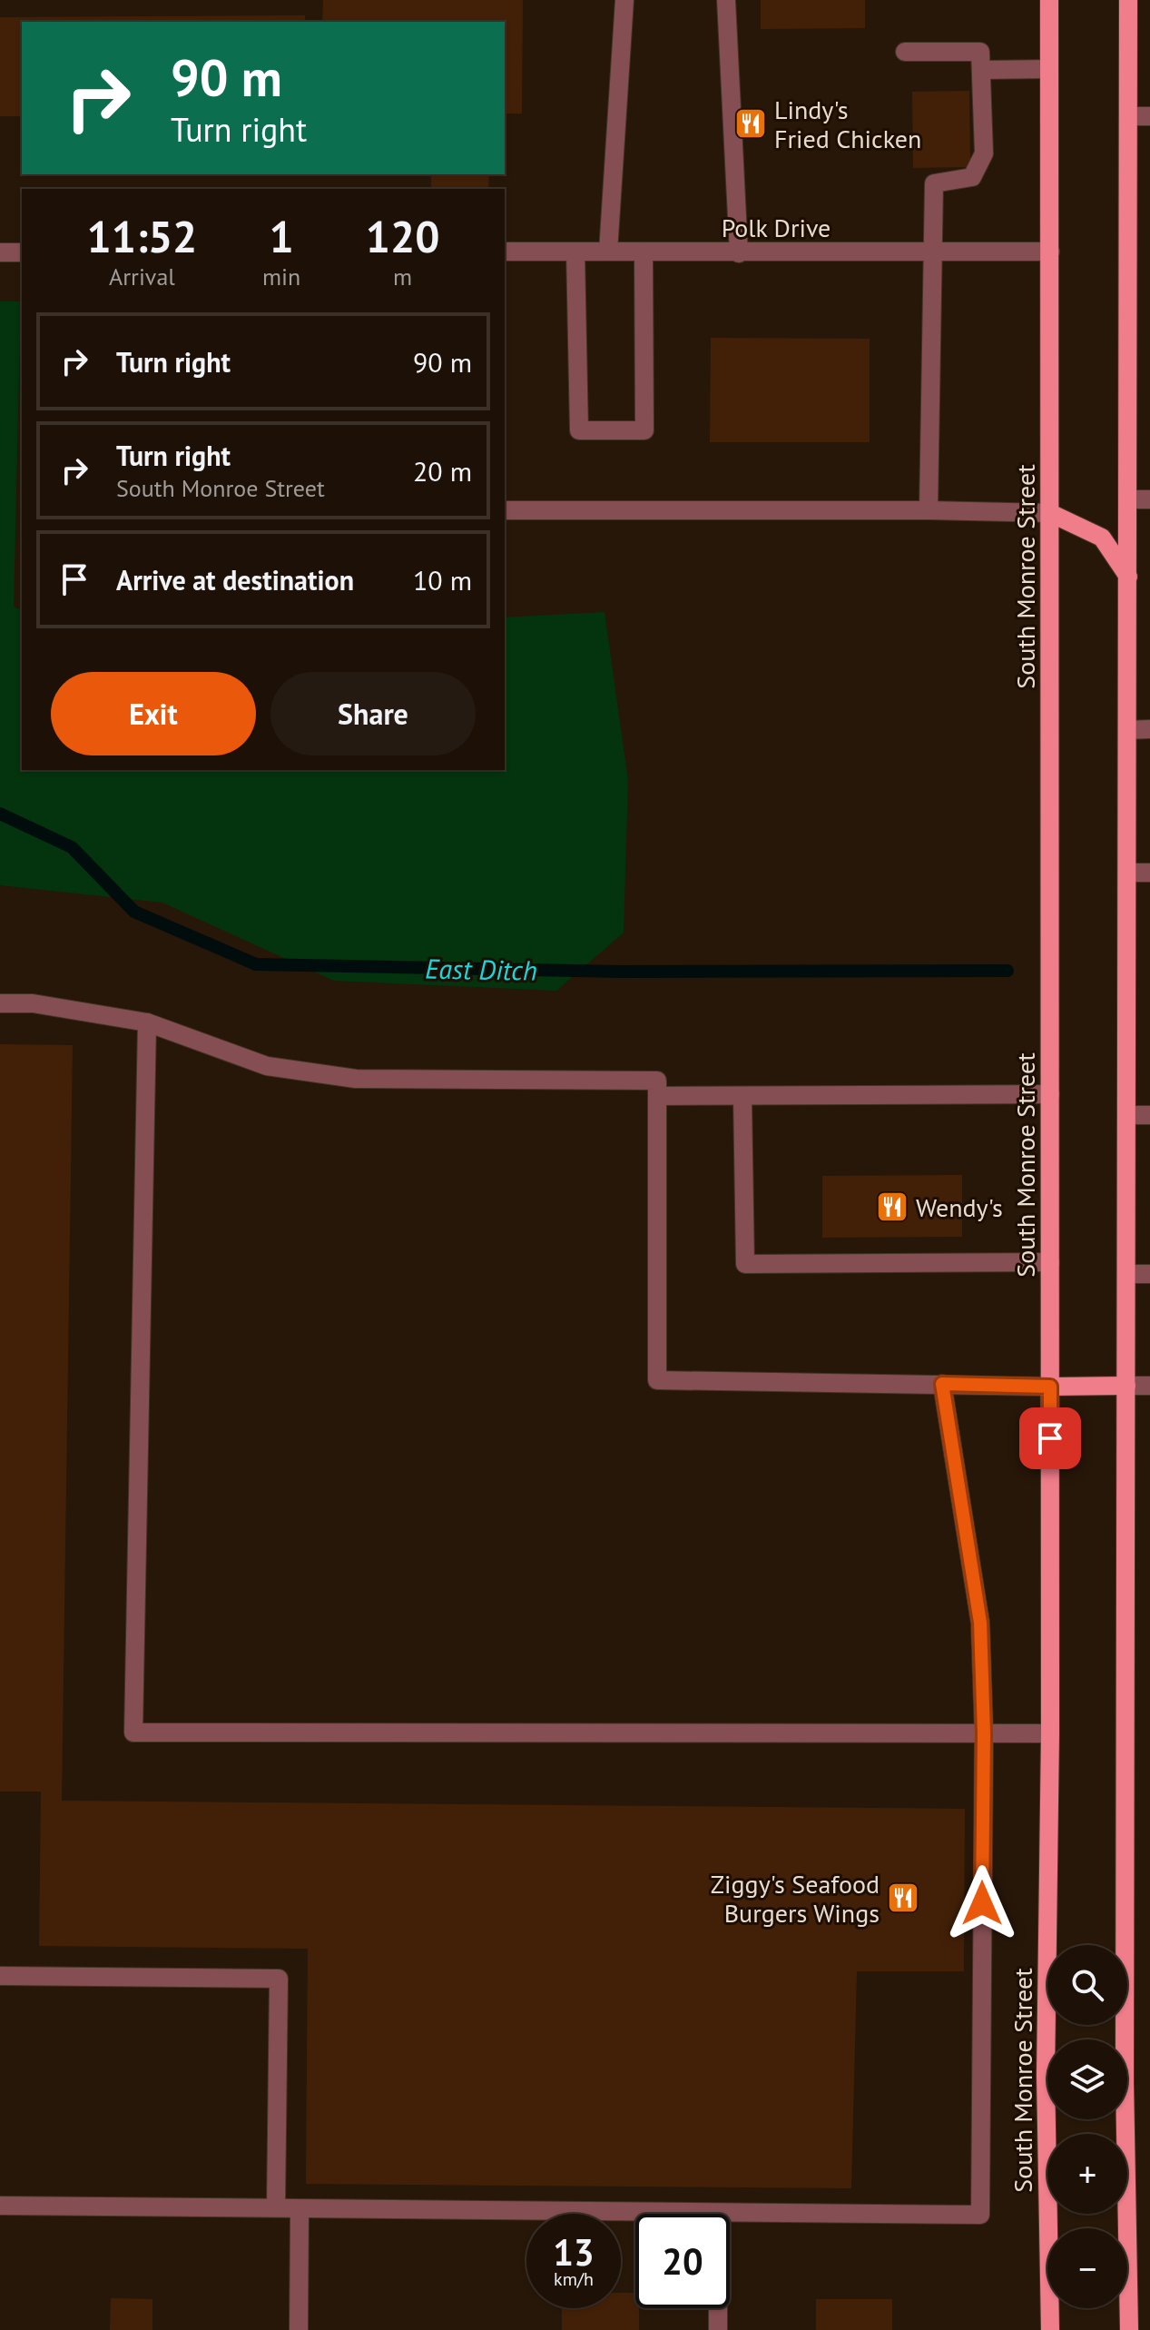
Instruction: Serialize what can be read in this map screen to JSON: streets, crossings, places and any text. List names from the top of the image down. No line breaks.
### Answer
{"streets":{"main road":["South Monroe Street"],"street":["Polk Drive"]},"crossings":[["Polk Drive","South Monroe Street"]],"water":["East Ditch"],"places":{"restaurant":["Lindy's Fried Chicken","Wendy's","Ziggy's Seafood Burgers Wings"]},"page":{"turn":["90 m","Turn right"],"eta":["11:52","Arrival","1","min","120","m"],"list":[{"name":"Turn right","value":"90 m"},{"name":"Turn right","note":"South Monroe Street","value":"20 m"},{"name":"Arrive at destination","value":"10 m"}],"buttons":["Exit","Share"],"map_buttons":["+","−"],"speed":"13 km/h","limit":"20"}}
